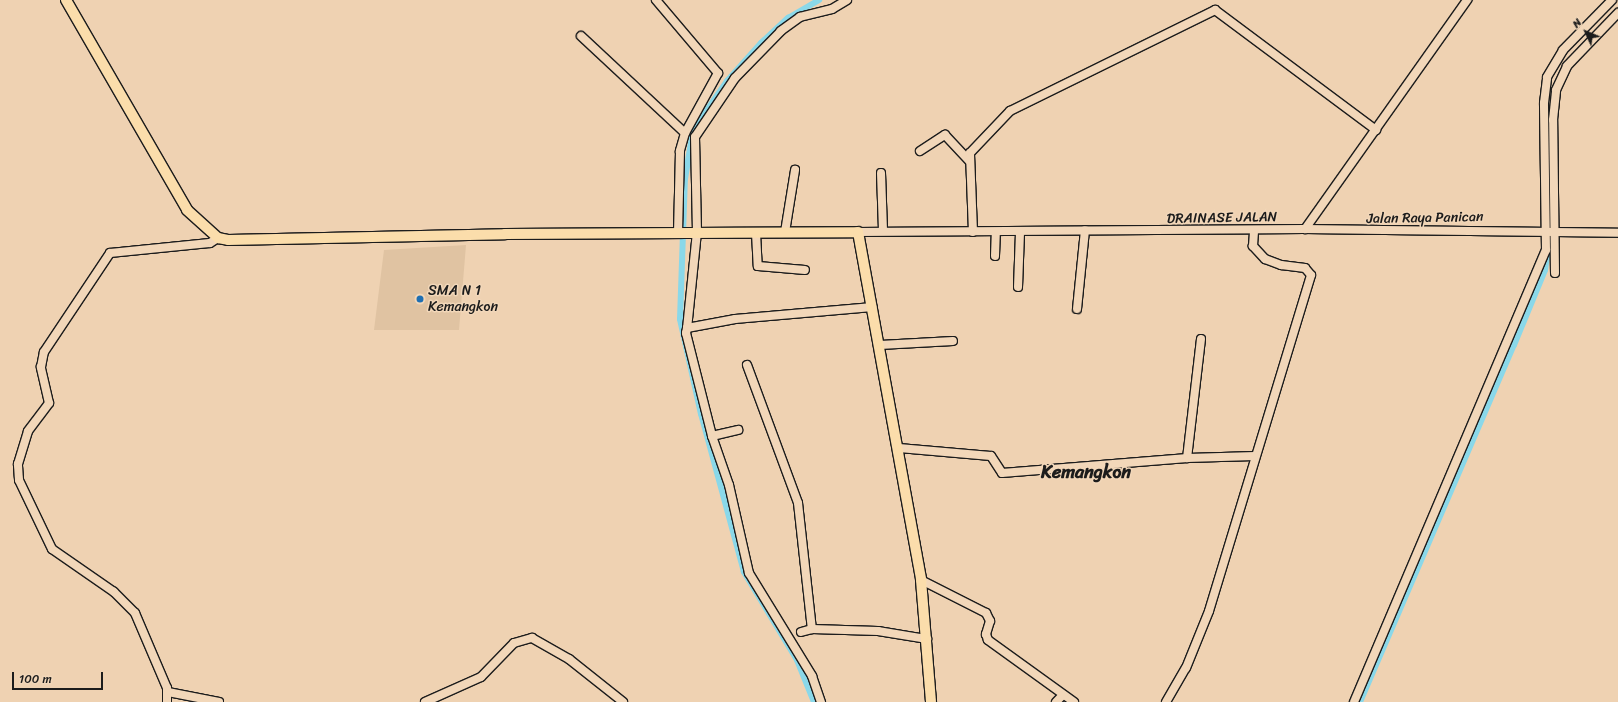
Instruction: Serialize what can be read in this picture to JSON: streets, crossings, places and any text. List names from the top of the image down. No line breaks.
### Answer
{"streets":{"street":["DRAINASE JALAN","Jalan Raya Panican"]},"crossings":[["DRAINASE JALAN","Jalan Raya Panican"]],"districts":["Kemangkon"],"places":["SMA N 1 Kemangkon"],"scale_bar":"100 m","north":"top left"}
